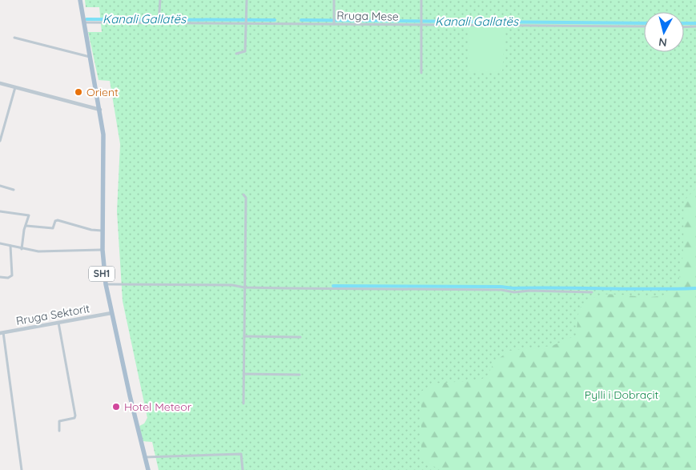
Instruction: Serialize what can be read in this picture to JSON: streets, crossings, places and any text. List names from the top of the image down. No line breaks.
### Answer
{"streets":{"main road":["SH1"],"street":["Rruga Mese","Rruga Sektorit"]},"crossings":[["Rruga Mese","SH1"],["SH1","Rruga Sektorit"]],"water":["Kanali Gallatës"],"parks":["Pylli i Dobraçit"],"places":["Orient","Hotel Meteor"],"north":"bottom"}
